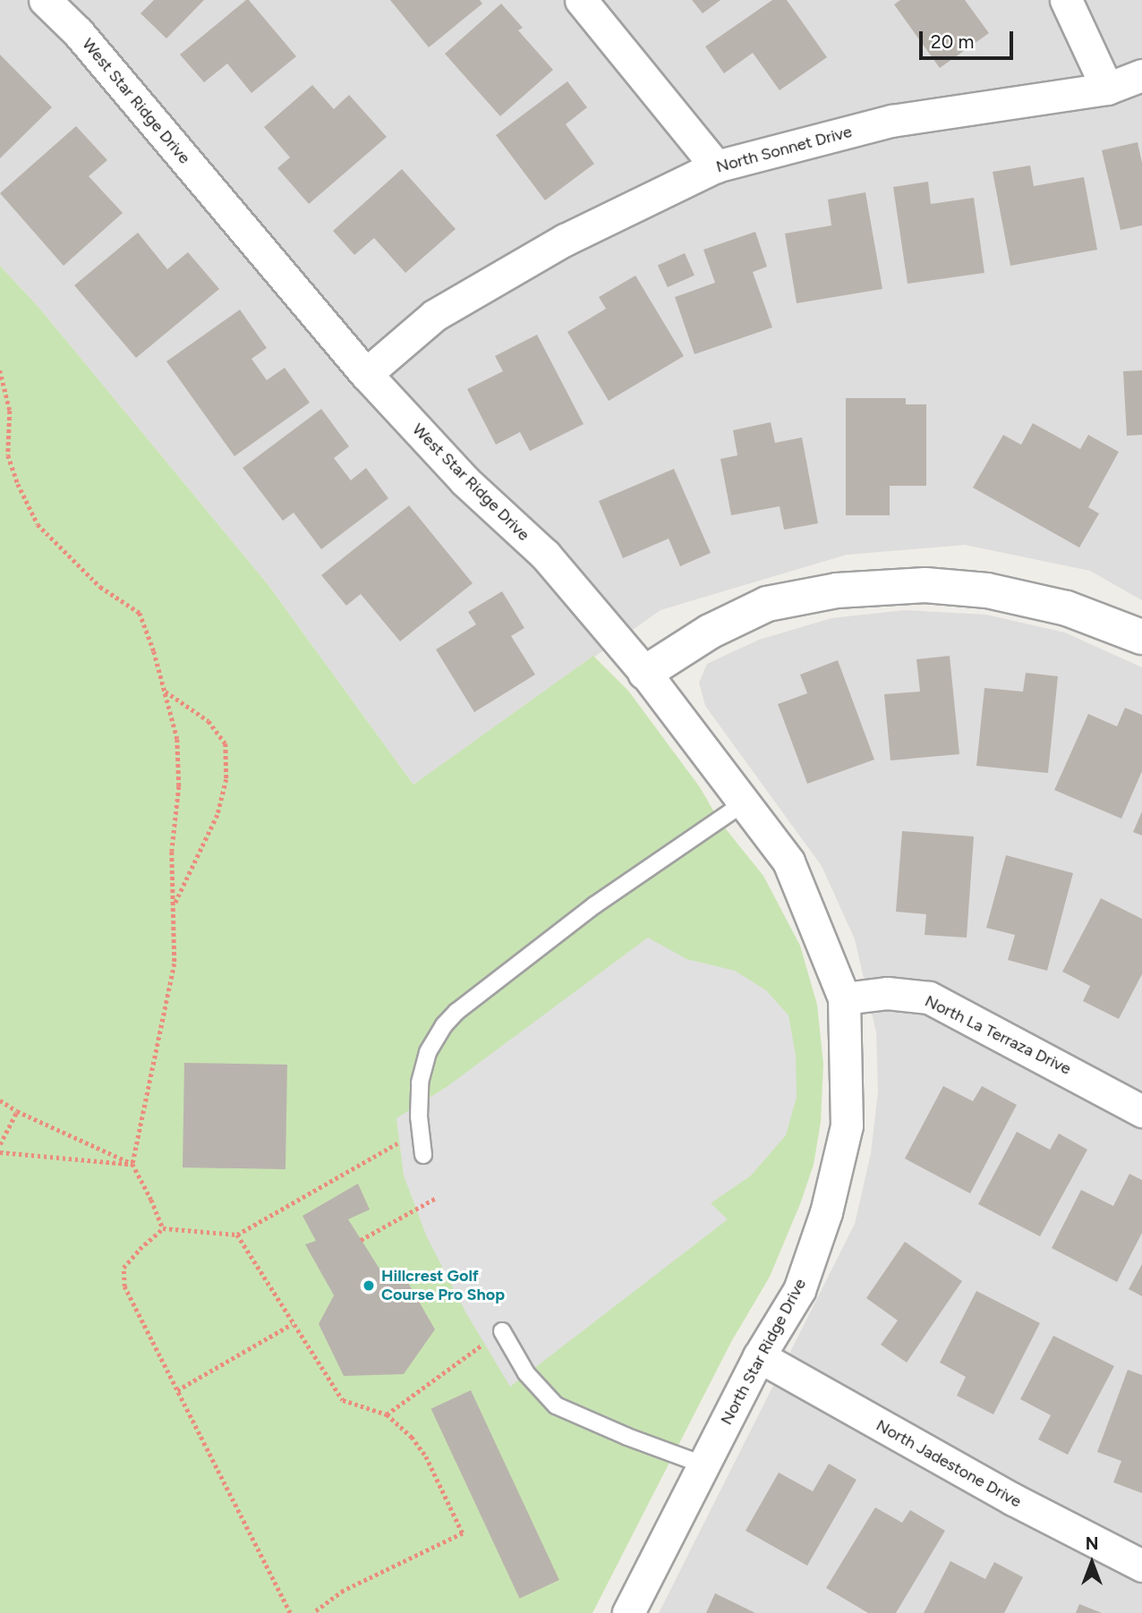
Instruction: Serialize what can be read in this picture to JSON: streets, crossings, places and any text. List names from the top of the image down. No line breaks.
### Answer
{"streets":{"street":["West Star Ridge Drive","North Sonnet Drive","North La Terraza Drive","North Star Ridge Drive","North Jadestone Drive"]},"crossings":[["West Star Ridge Drive","North Sonnet Drive"],["West Star Ridge Drive","North La Terraza Drive"],["West Star Ridge Drive","North Star Ridge Drive"],["North La Terraza Drive","North Star Ridge Drive"],["North Star Ridge Drive","North Jadestone Drive"]],"places":["Hillcrest Golf Course Pro Shop"],"scale_bar":"20 m","north":"top"}
